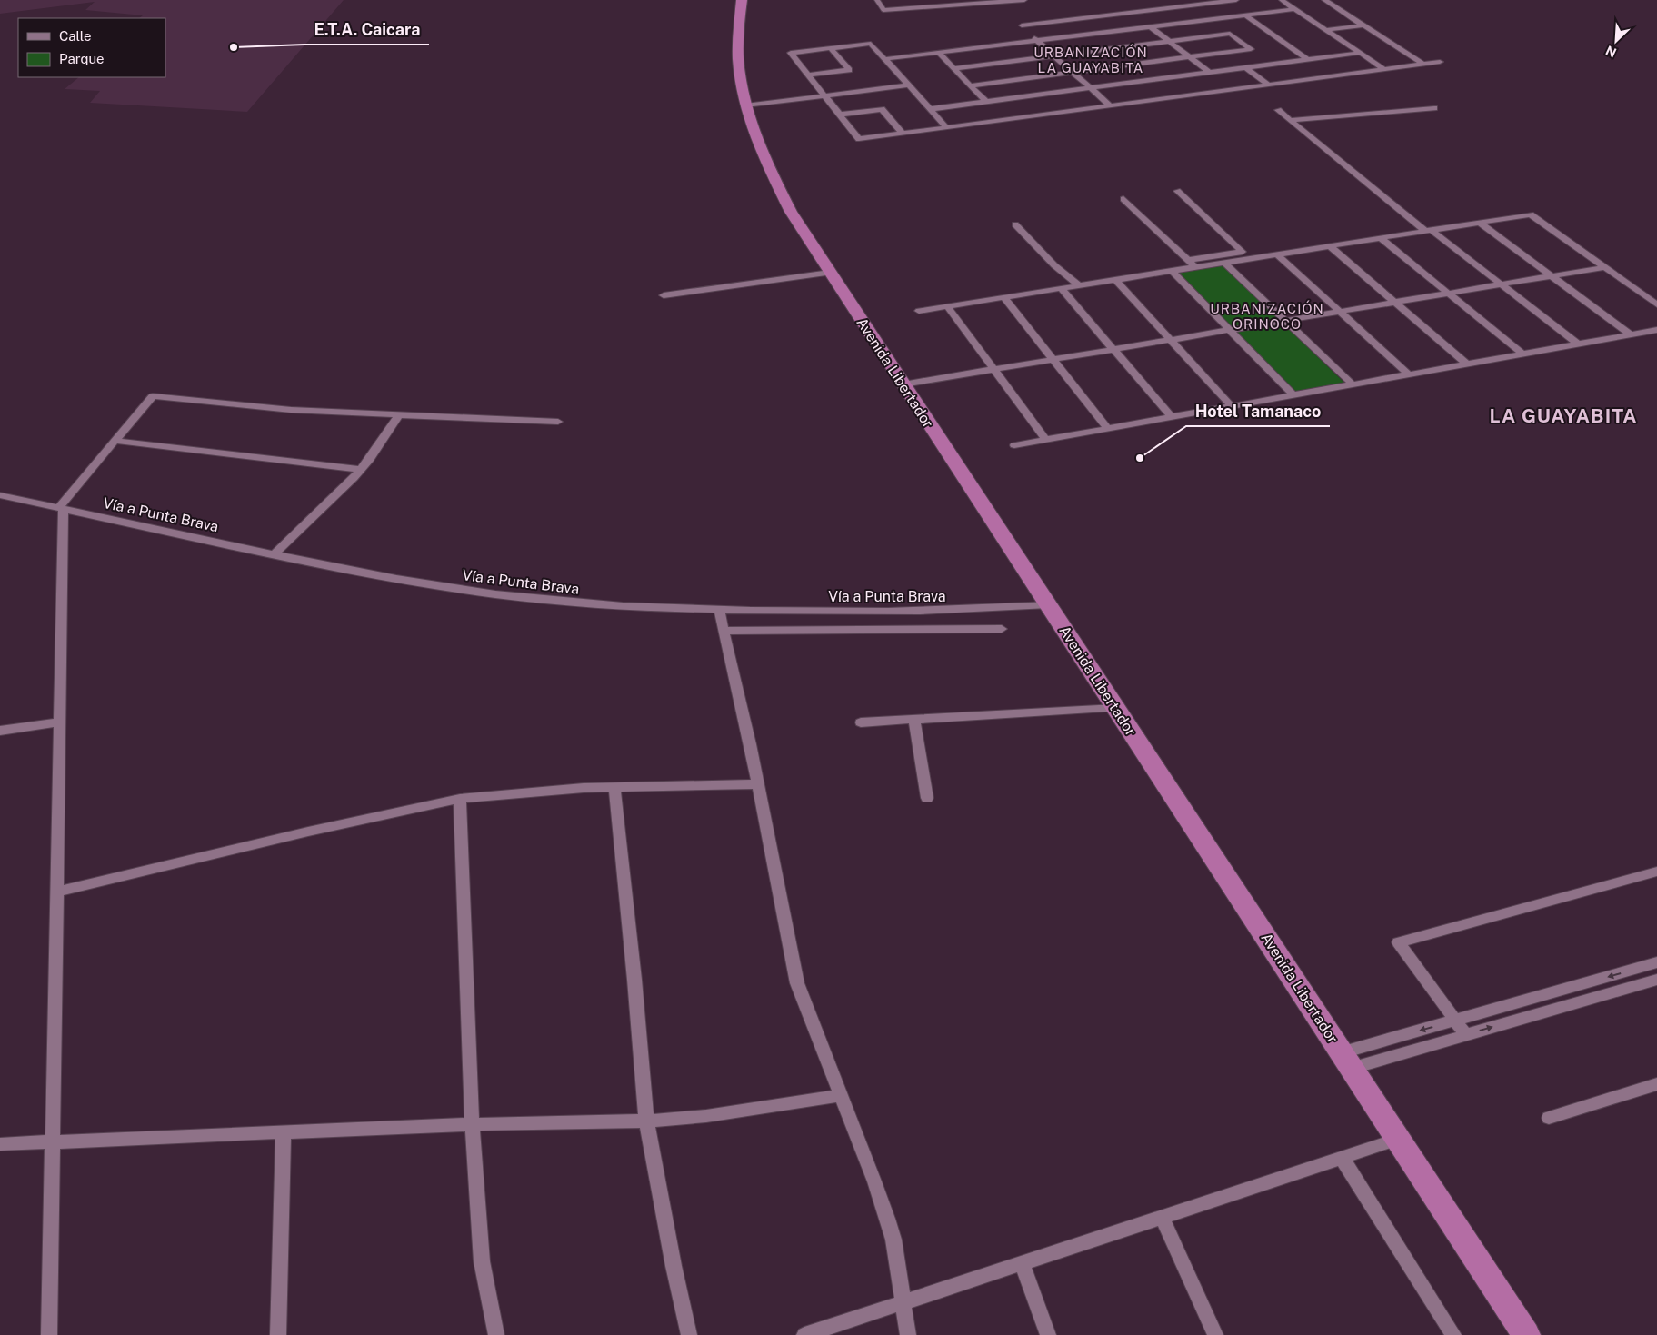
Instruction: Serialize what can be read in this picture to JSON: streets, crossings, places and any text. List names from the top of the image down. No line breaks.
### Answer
{"streets":{"highway":["Avenida Libertador"],"street":["Vía a Punta Brava"]},"crossings":[["Avenida Libertador","Vía a Punta Brava"]],"districts":["URBANIZACIÓN LA GUAYABITA","URBANIZACIÓN ORINOCO","LA GUAYABITA"],"places":["E.T.A. Caicara","Hotel Tamanaco"],"legend":["Calle","Parque"],"north":"bottom left"}
